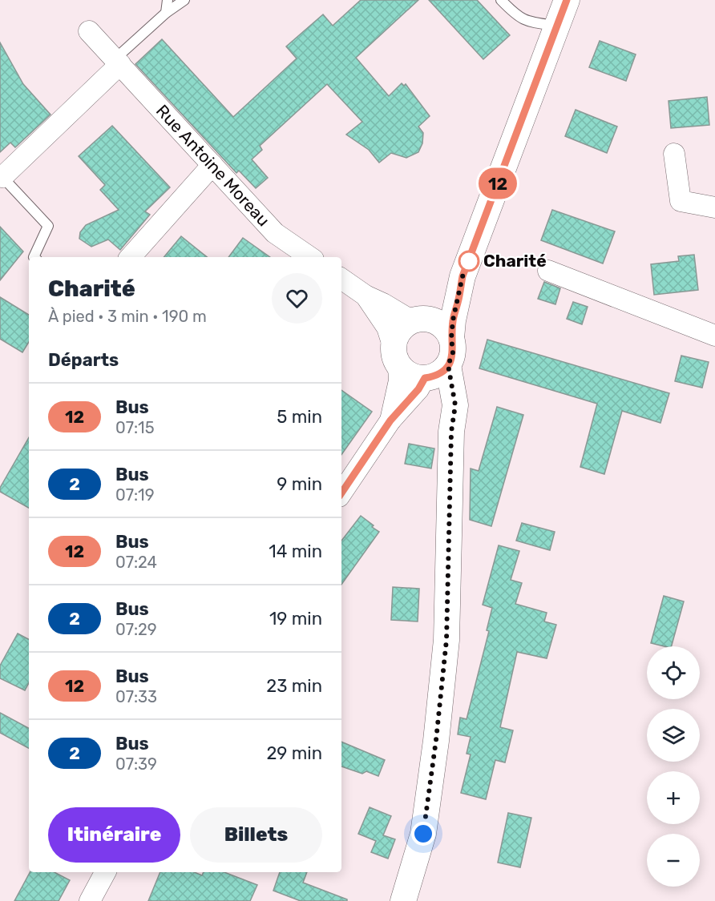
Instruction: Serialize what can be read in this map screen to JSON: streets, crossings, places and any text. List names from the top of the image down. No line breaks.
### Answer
{"streets":{"street":["Rue Antoine Moreau"]},"places":["Charité"],"lines":["bus line 12"],"page":{"on_map":"12","heading":[["Charité","À pied · 3 min · 190 m"],"Départs"],"list":[{"mark":"12","name":"Bus","note":"07:15","value":"5 min"},{"mark":"2","name":"Bus","note":"07:19","value":"9 min"},{"mark":"12","name":"Bus","note":"07:24","value":"14 min"},{"mark":"2","name":"Bus","note":"07:29","value":"19 min"},{"mark":"12","name":"Bus","note":"07:33","value":"23 min"},{"mark":"2","name":"Bus","note":"07:39","value":"29 min"}],"map_buttons":["+","−"],"buttons":["Itinéraire","Billets"]}}
